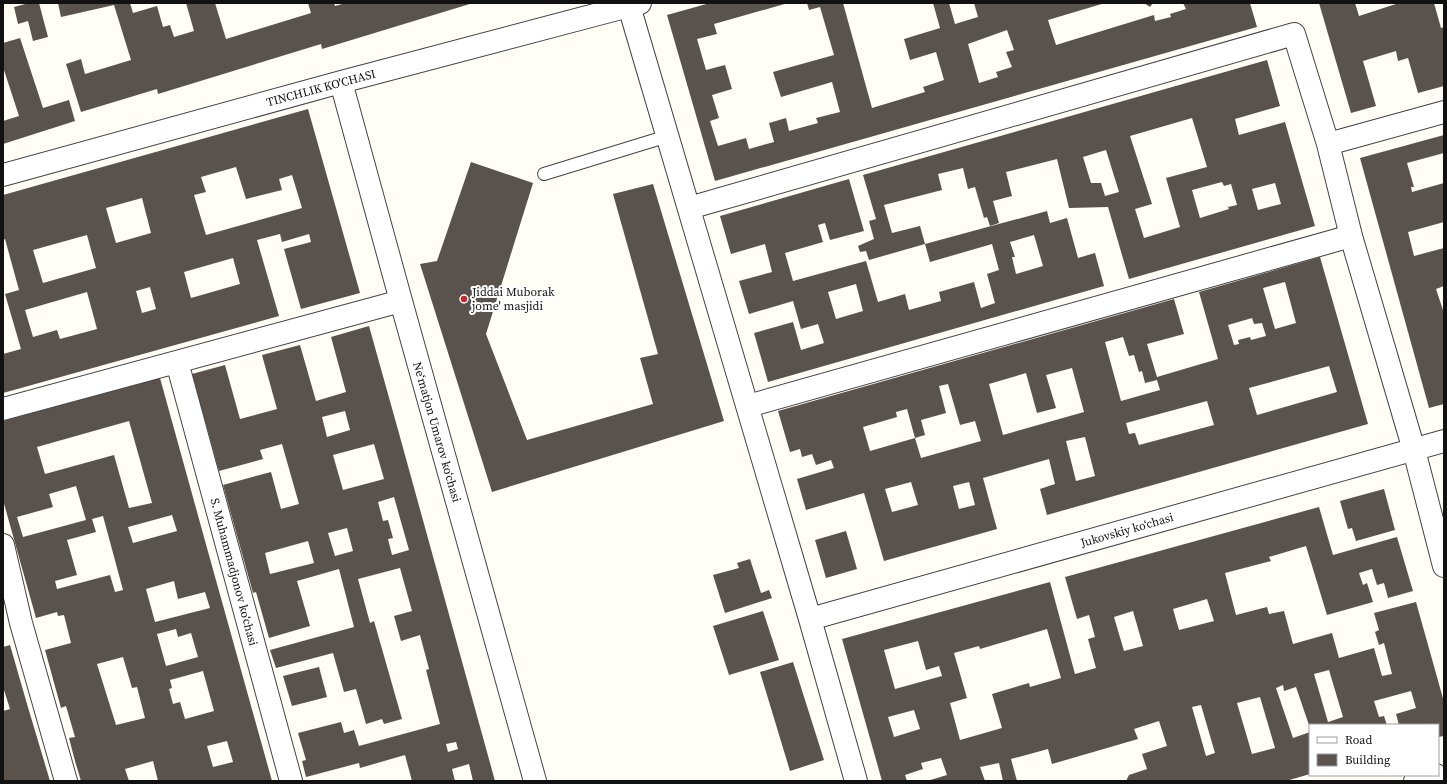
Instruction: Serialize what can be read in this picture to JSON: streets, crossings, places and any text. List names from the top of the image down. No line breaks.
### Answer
{"streets":{"street":["TINCHLIK KO'CHASI","Neʻmatjon Umarov koʻchasi","Jukovskiy koʻchasi","S. Muhammadjonov koʻchasi"]},"crossings":[["TINCHLIK KO'CHASI","Neʻmatjon Umarov koʻchasi"]],"places":["Jiddai Muborak jome' masjidi"],"legend":["Road","Building"]}
